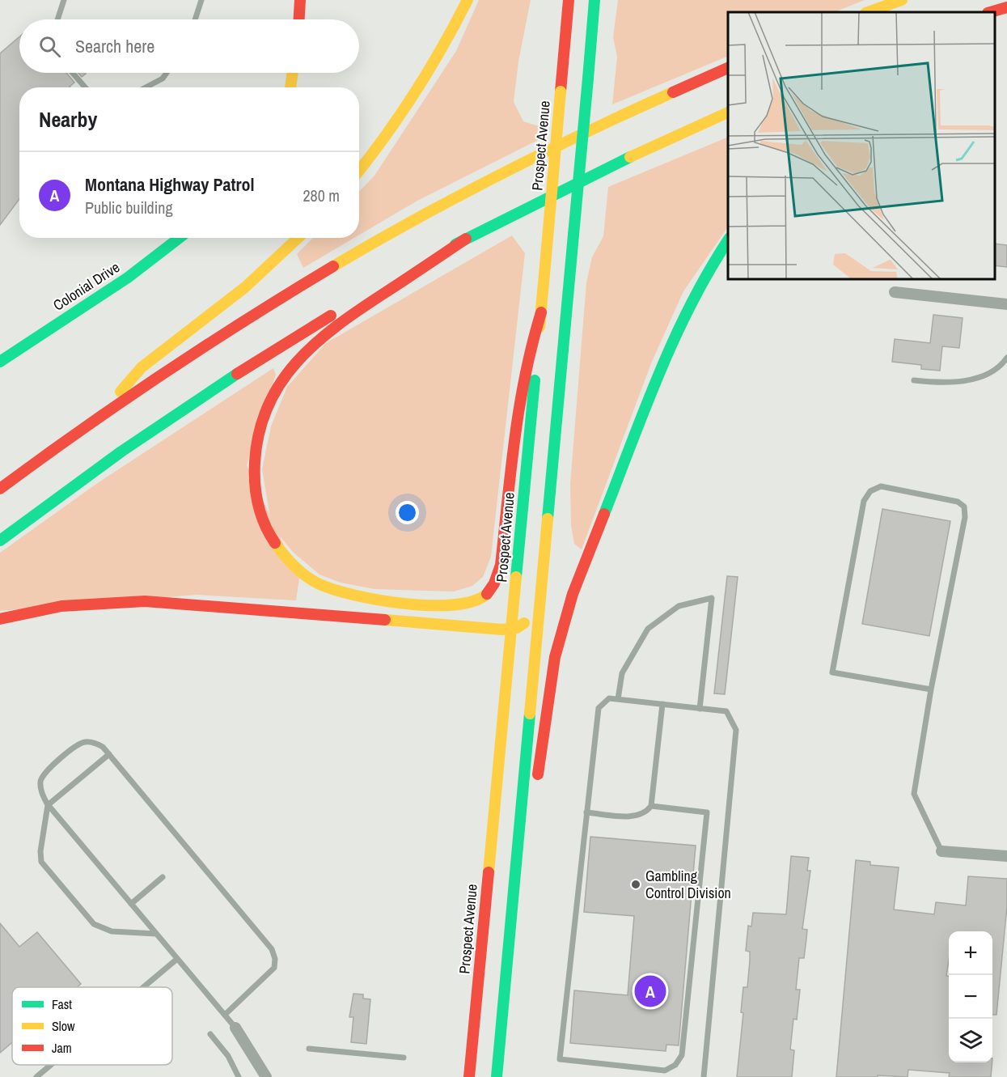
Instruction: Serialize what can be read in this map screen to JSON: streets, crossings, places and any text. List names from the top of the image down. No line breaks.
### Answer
{"streets":{"main road":["Prospect Avenue","Colonial Drive"]},"places":["Gambling Control Division"],"legend":["Fast","Slow","Jam"],"page":{"search":"Search here","heading":"Nearby","list":[{"mark":"A","name":"Montana Highway Patrol","note":"Public building","value":"280 m"}],"map_buttons":["+","−"],"pins":"A"}}
